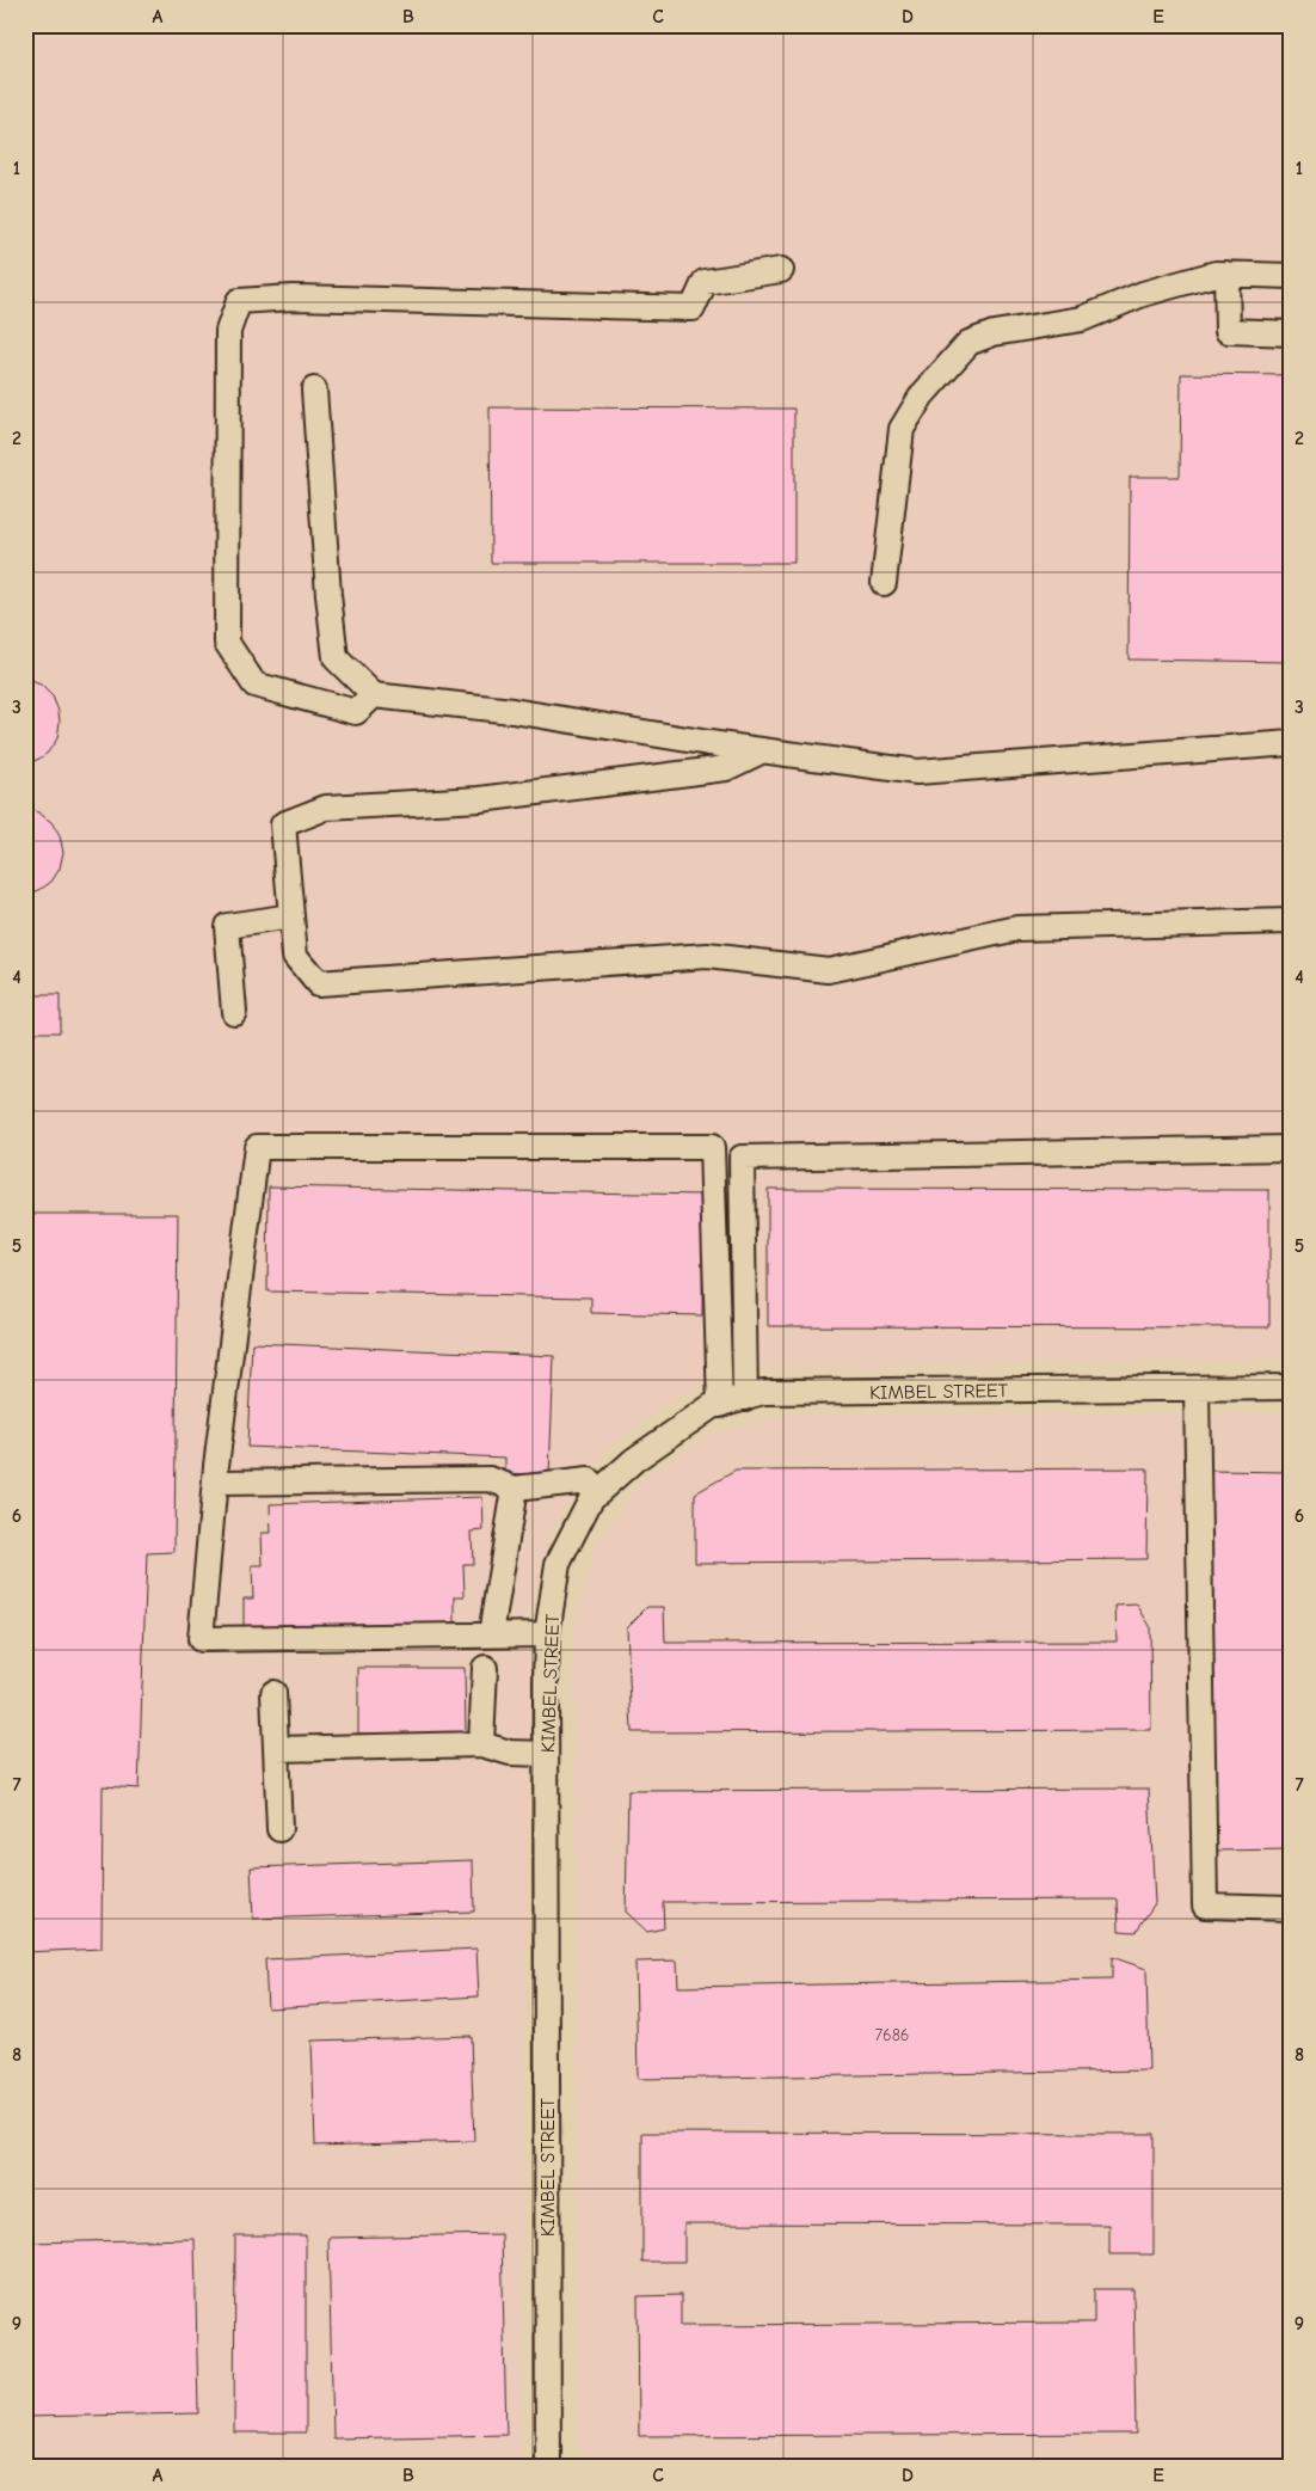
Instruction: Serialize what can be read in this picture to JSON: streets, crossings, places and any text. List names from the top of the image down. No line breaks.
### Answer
{"streets":{"street":["KIMBEL STREET"]},"house_numbers":["7686"],"grid":{"columns":["A","B","C","D","E"],"rows":["1","2","3","4","5","6","7","8","9"]}}
